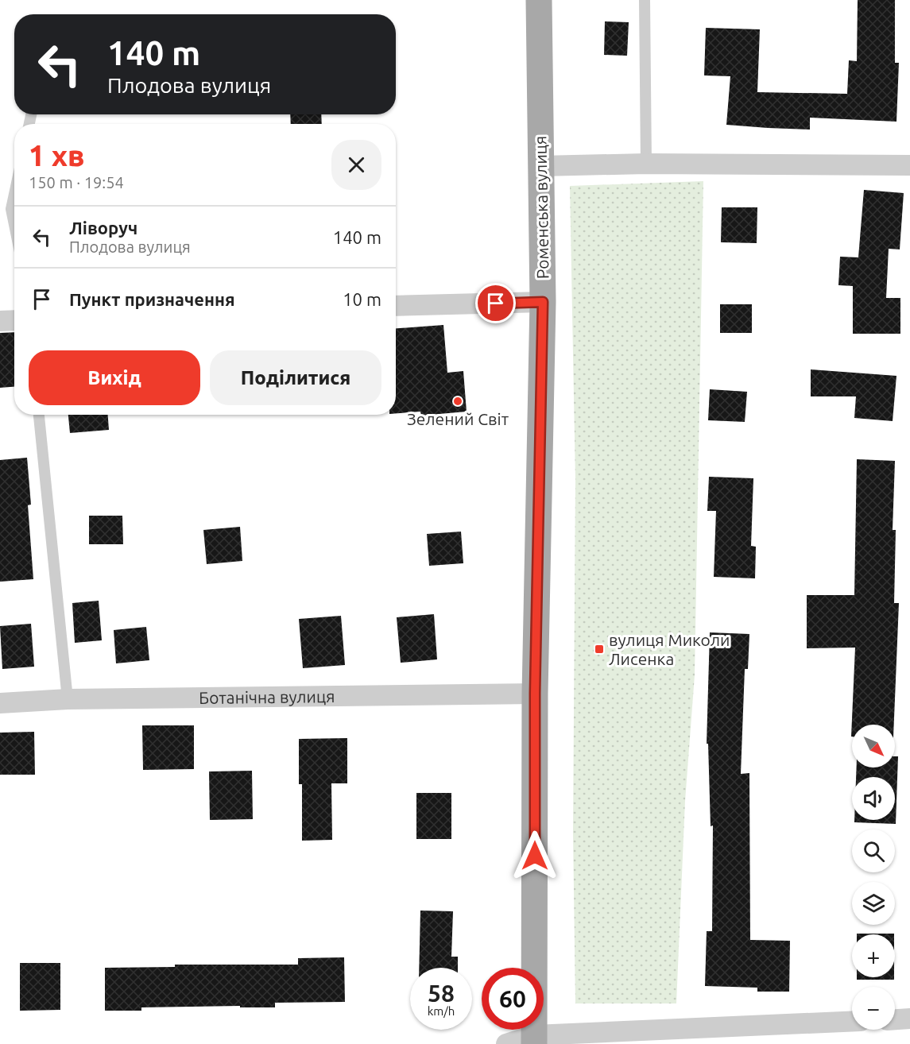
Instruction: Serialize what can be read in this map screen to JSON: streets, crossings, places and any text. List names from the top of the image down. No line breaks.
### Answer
{"streets":{"main road":["Роменська вулиця"],"street":["Ботанічна вулиця"]},"crossings":[["Роменська вулиця","Ботанічна вулиця"]],"places":{"other":["Зелений Світ"],"transit":["вулиця Миколи Лисенка"]},"north":"bottom right","page":{"turn":["140 m","Плодова вулиця"],"heading":["1 хв","150 m · 19:54"],"list":[{"name":"Ліворуч","note":"Плодова вулиця","value":"140 m"},{"name":"Пункт призначення","value":"10 m"}],"buttons":["Вихід","Поділитися"],"map_buttons":["+","−"],"speed":"58 km/h","limit":"60"}}
